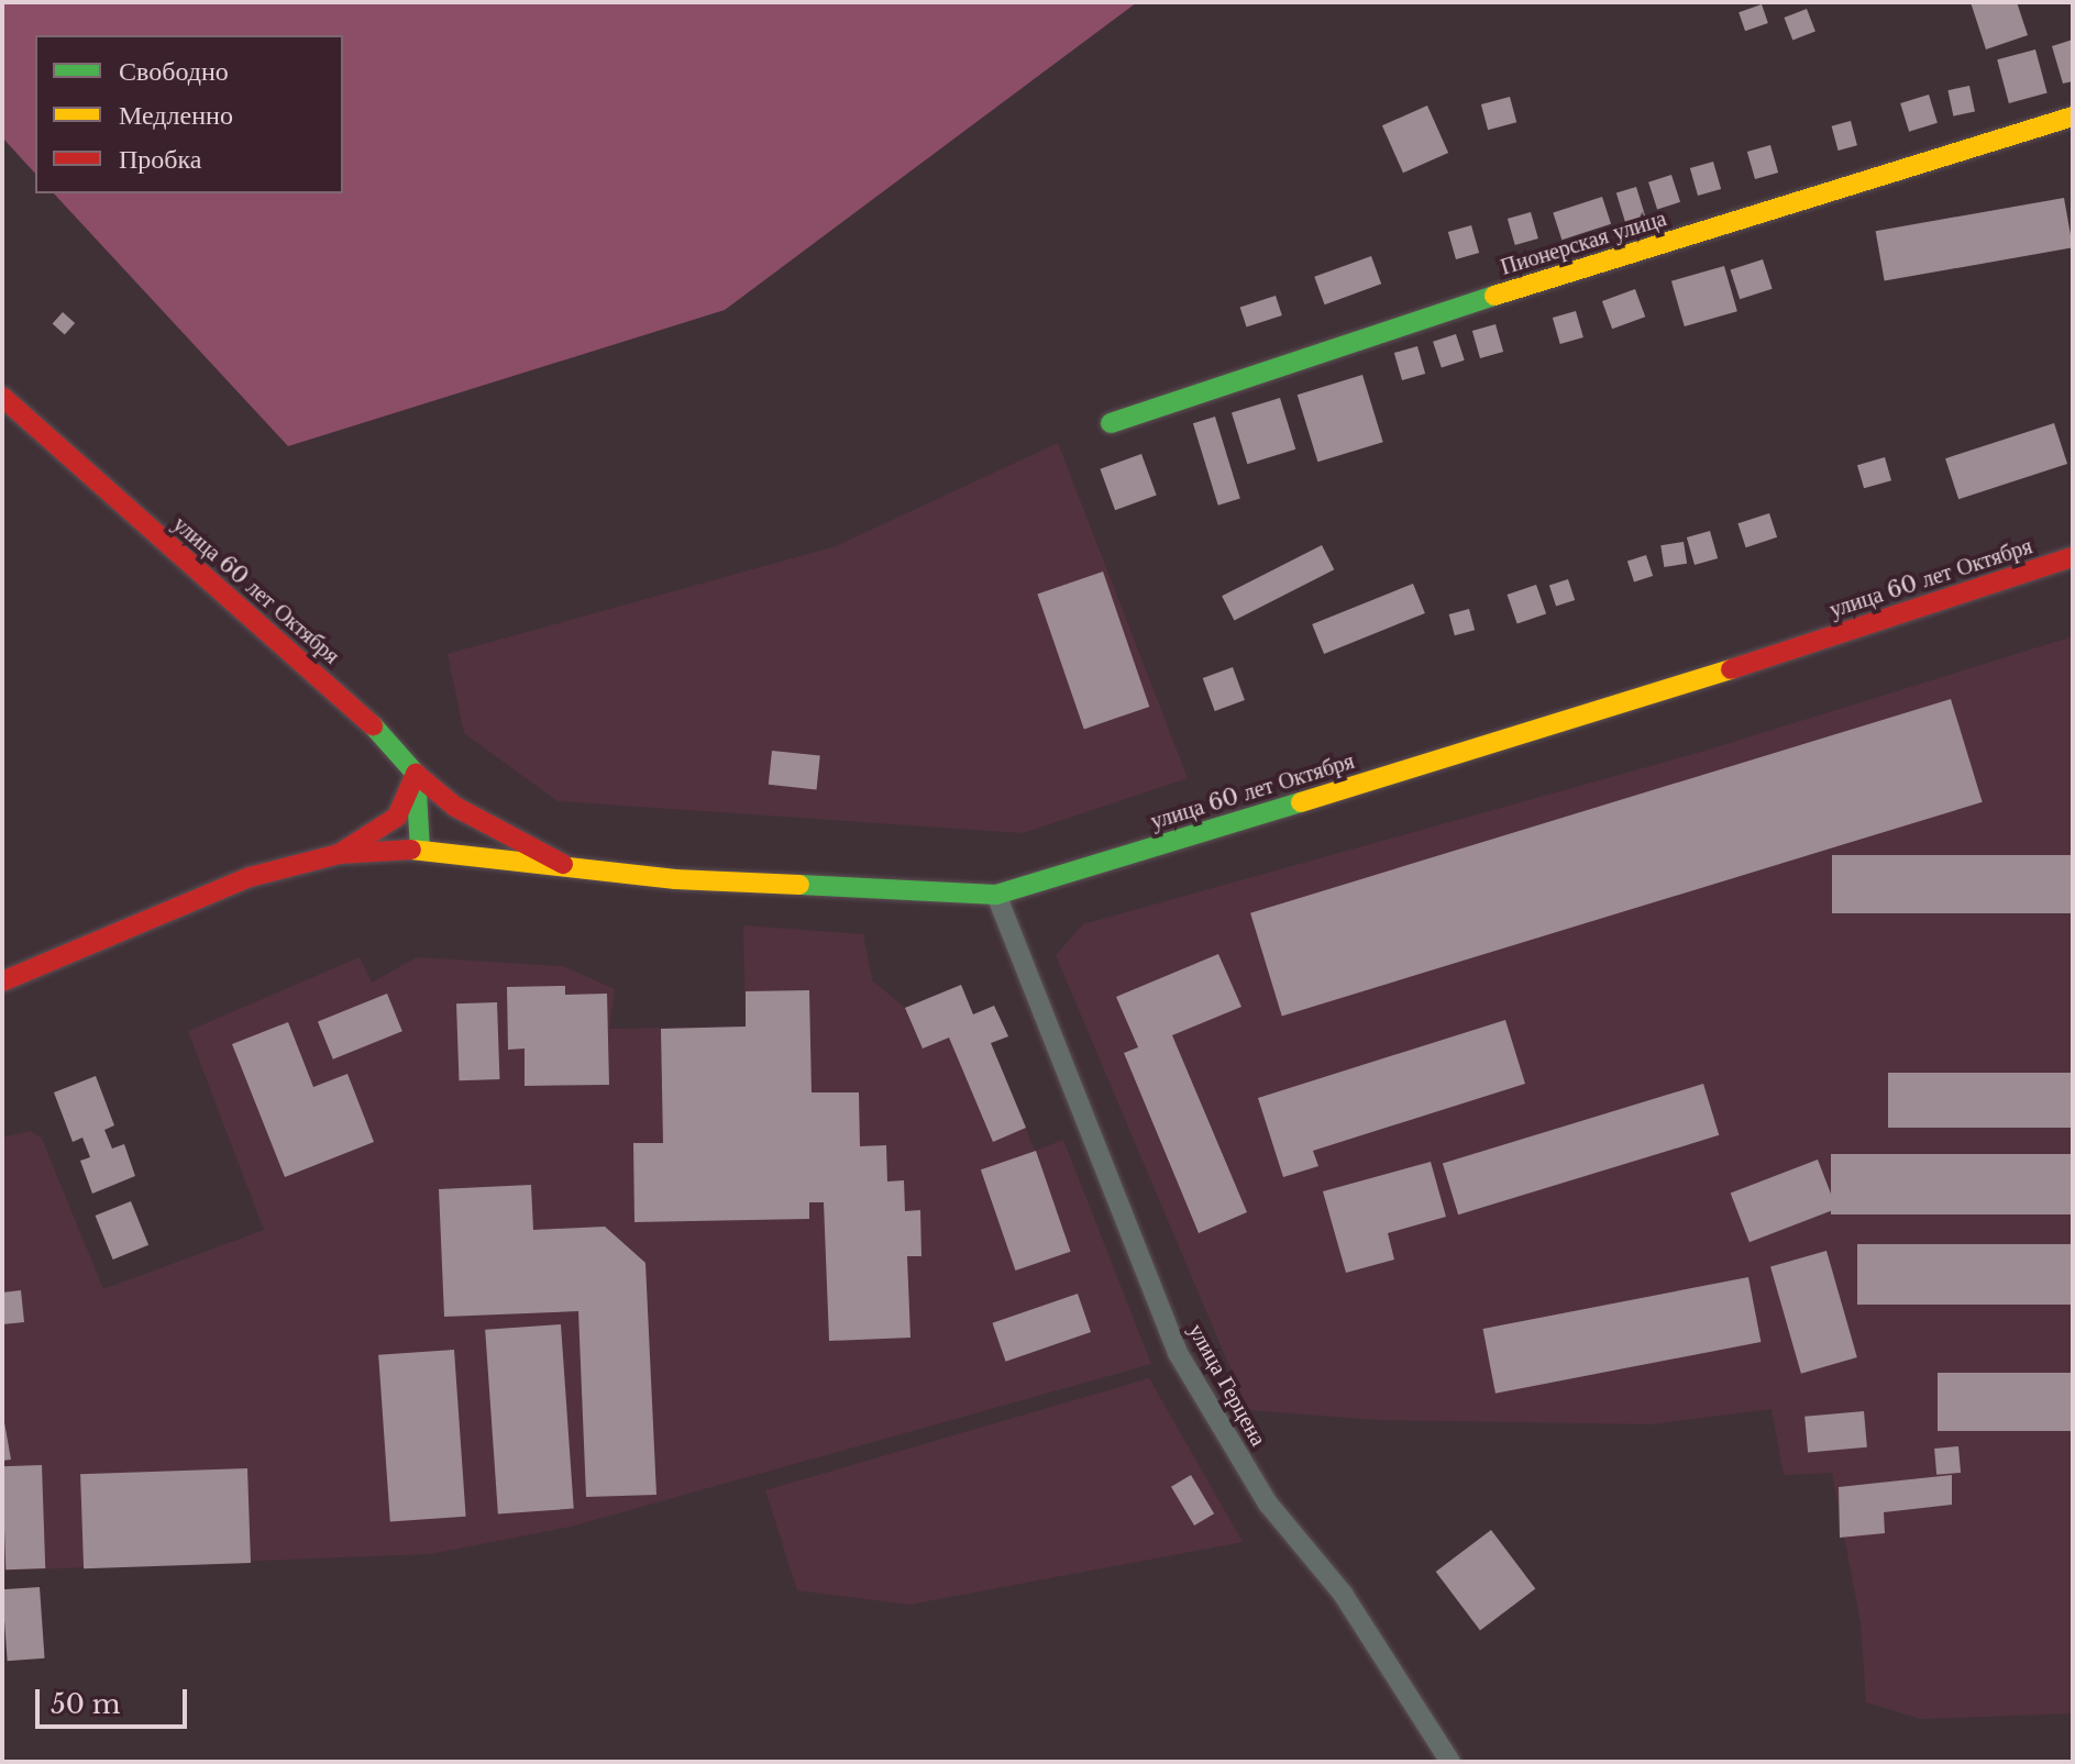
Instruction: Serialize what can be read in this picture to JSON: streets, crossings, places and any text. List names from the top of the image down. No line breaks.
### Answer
{"streets":{"main road":["Пионерская улица","улица 60 лет Октября"],"street":["улица Герцена"]},"crossings":[["улица 60 лет Октября","улица Герцена"]],"legend":["Свободно","Медленно","Пробка"],"scale_bar":"50 m"}
